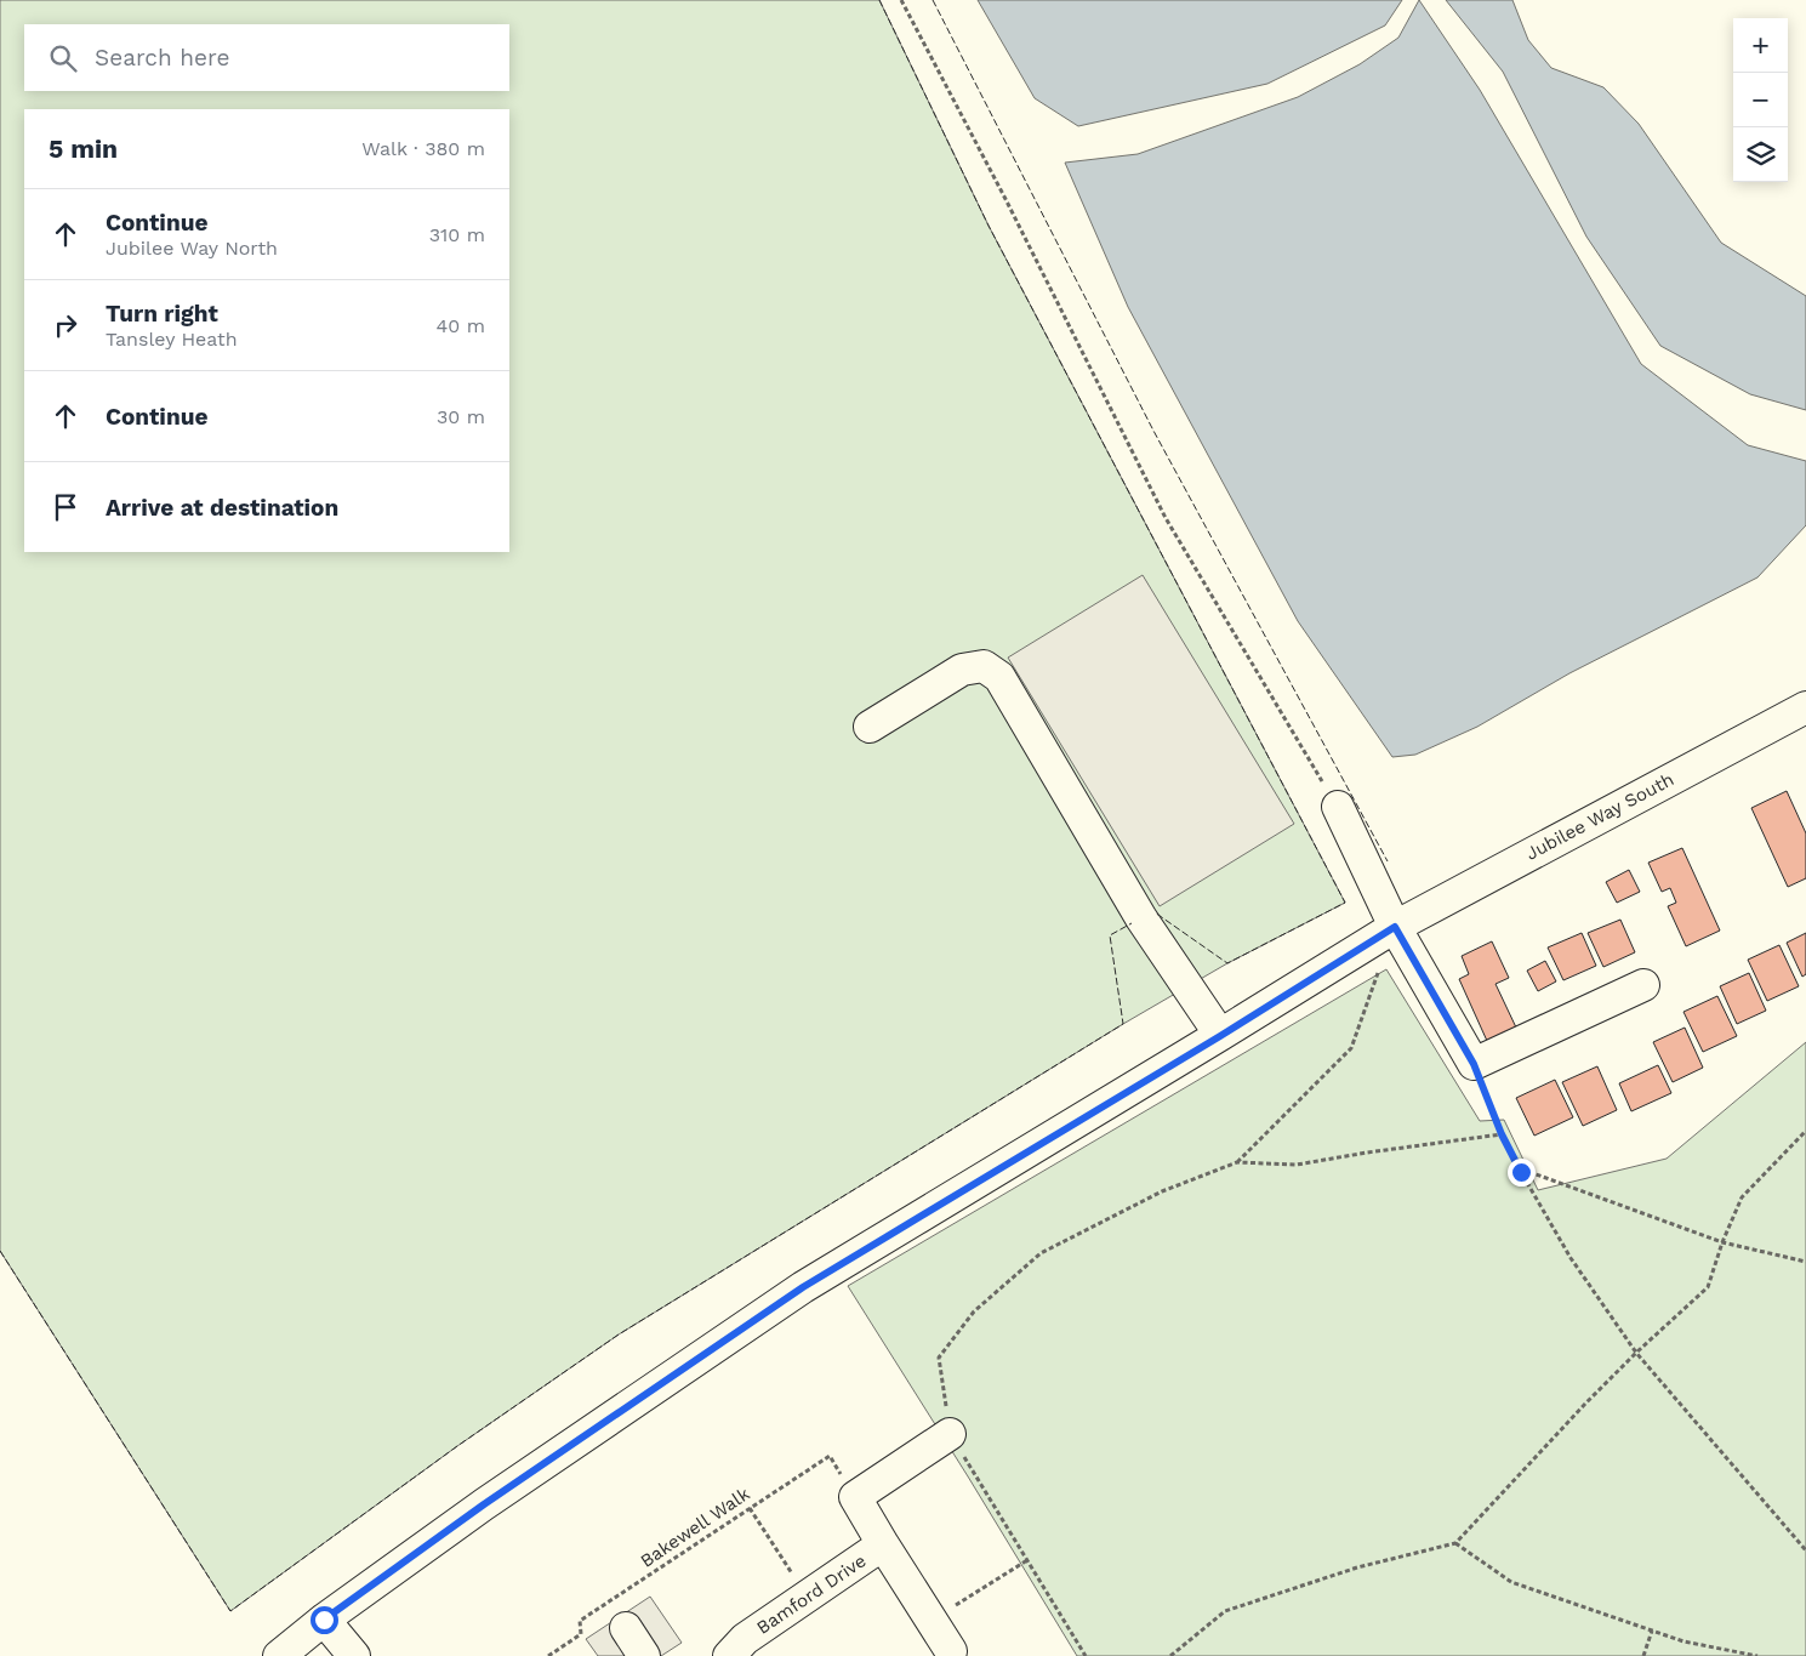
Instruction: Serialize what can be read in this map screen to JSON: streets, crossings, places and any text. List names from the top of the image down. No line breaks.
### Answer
{"streets":{"street":["Jubilee Way South","Bamford Drive"],"path":["Bakewell Walk"]},"page":{"map_buttons":["+","−"],"search":"Search here","heading":["5 min","Walk · 380 m"],"list":[["Continue","Jubilee Way North","310 m"],["Turn right","Tansley Heath","40 m"],["Continue","30 m"],"Arrive at destination"]}}
